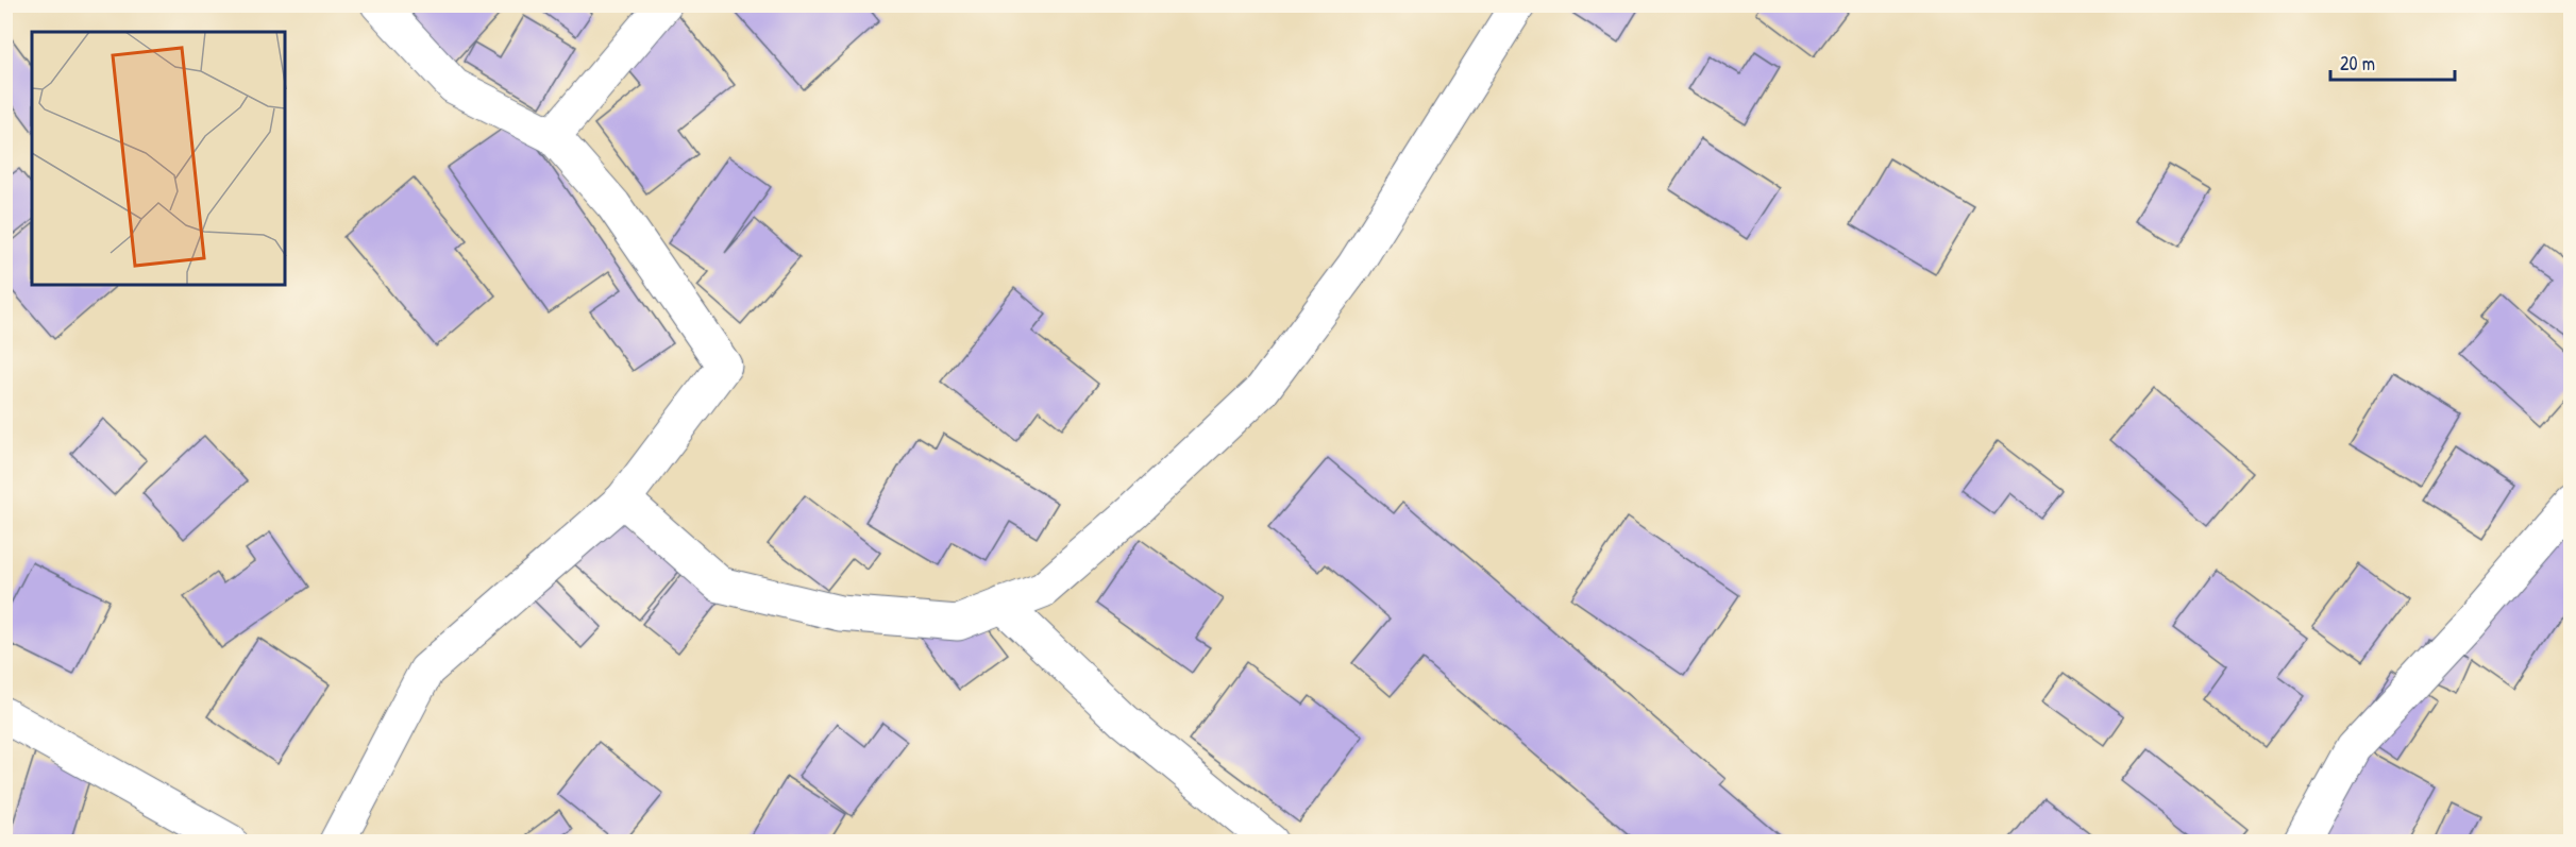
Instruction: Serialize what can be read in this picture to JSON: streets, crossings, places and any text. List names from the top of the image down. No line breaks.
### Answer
{"scale_bar":"20 m"}
